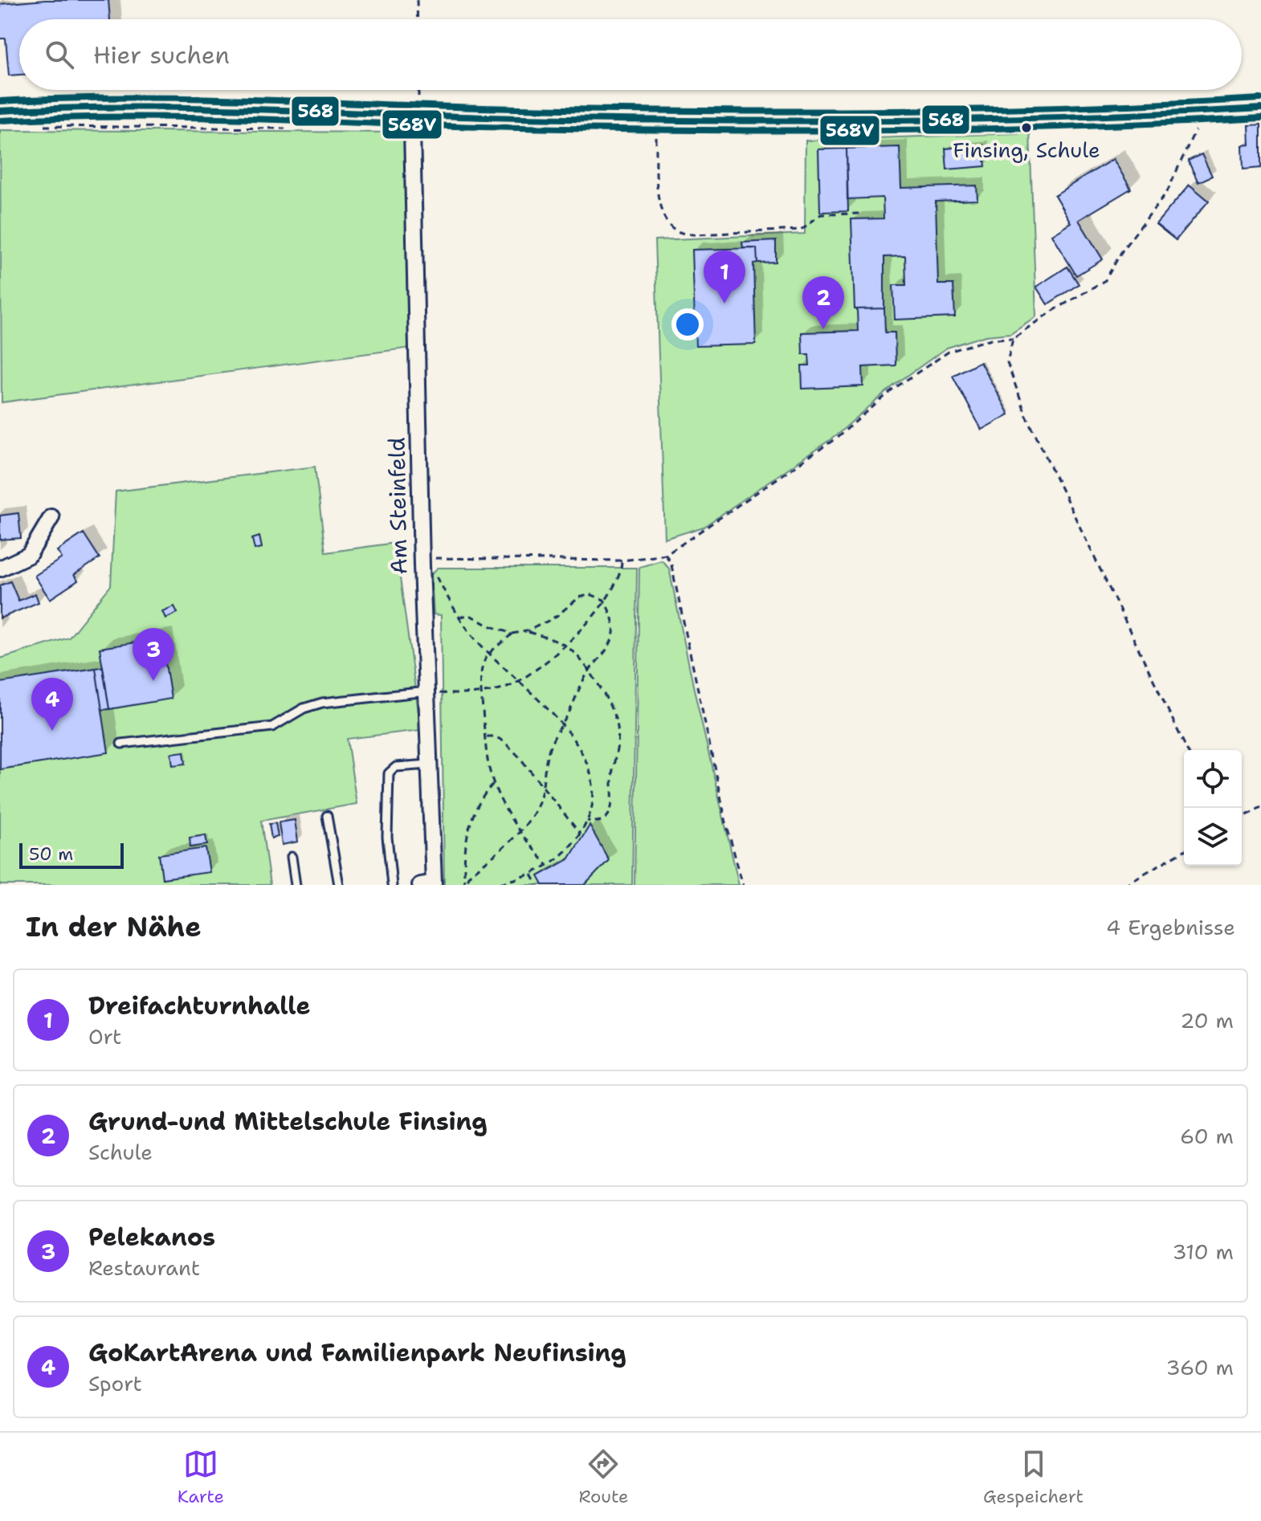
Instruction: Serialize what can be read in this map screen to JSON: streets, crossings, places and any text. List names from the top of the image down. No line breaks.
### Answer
{"streets":{"street":["Am Steinfeld"]},"places":["Finsing, Schule"],"lines":["transit line 568","transit line 568V"],"scale_bar":"50 m","page":{"search":"Hier suchen","pins":["1","2","3","4"],"scale":"50 m","heading":["In der Nähe","4 Ergebnisse"],"list":[{"mark":"1","name":"Dreifachturnhalle","note":"Ort","value":"20 m"},{"mark":"2","name":"Grund-und Mittelschule Finsing","note":"Schule","value":"60 m"},{"mark":"3","name":"Pelekanos","note":"Restaurant","value":"310 m"},{"mark":"4","name":"GoKartArena und Familienpark Neufinsing","note":"Sport","value":"360 m"}],"nav":["Karte","Route","Gespeichert"]}}
